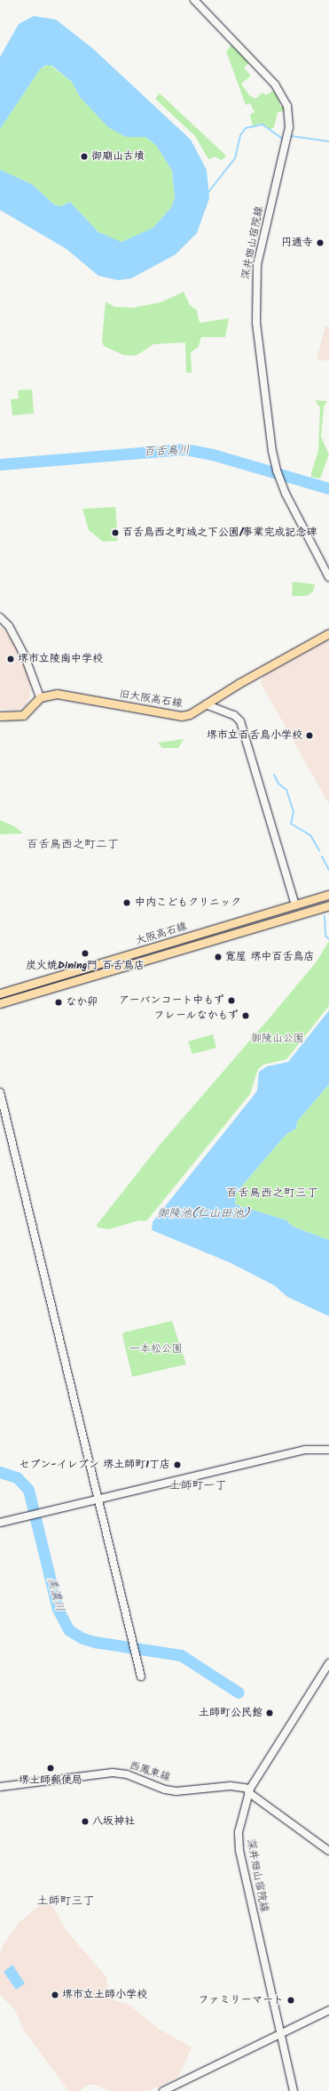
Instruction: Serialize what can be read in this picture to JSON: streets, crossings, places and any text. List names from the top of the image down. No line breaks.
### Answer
{"streets":{"main road":["深井畑山宿院線","旧大阪高石線","大阪高石線","西鳳東線"]},"crossings":[["深井畑山宿院線","西鳳東線"]],"districts":["百舌鳥西之町二丁","百舌鳥西之町三丁","土師町一丁","土師町三丁"],"water":["百舌鳥川","御陵池(仁山田池)","美濃川"],"parks":["御陵山公園","一本松公園"],"places":["御廟山古墳","円通寺","百舌鳥西之町城之下公園/事業完成記念碑","堺市立陵南中学校","堺市立百舌鳥小学校","中内こどもクリニック","炭火焼Dining門 百舌鳥店","寛屋 堺中百舌鳥店","アーバンコート中もず","なか卯","フレールなかもず","セブン-イレブン 堺土師町1丁店","土師町公民館","堺土師郵便局","八坂神社","堺市立土師小学校","ファミリーマート"]}
